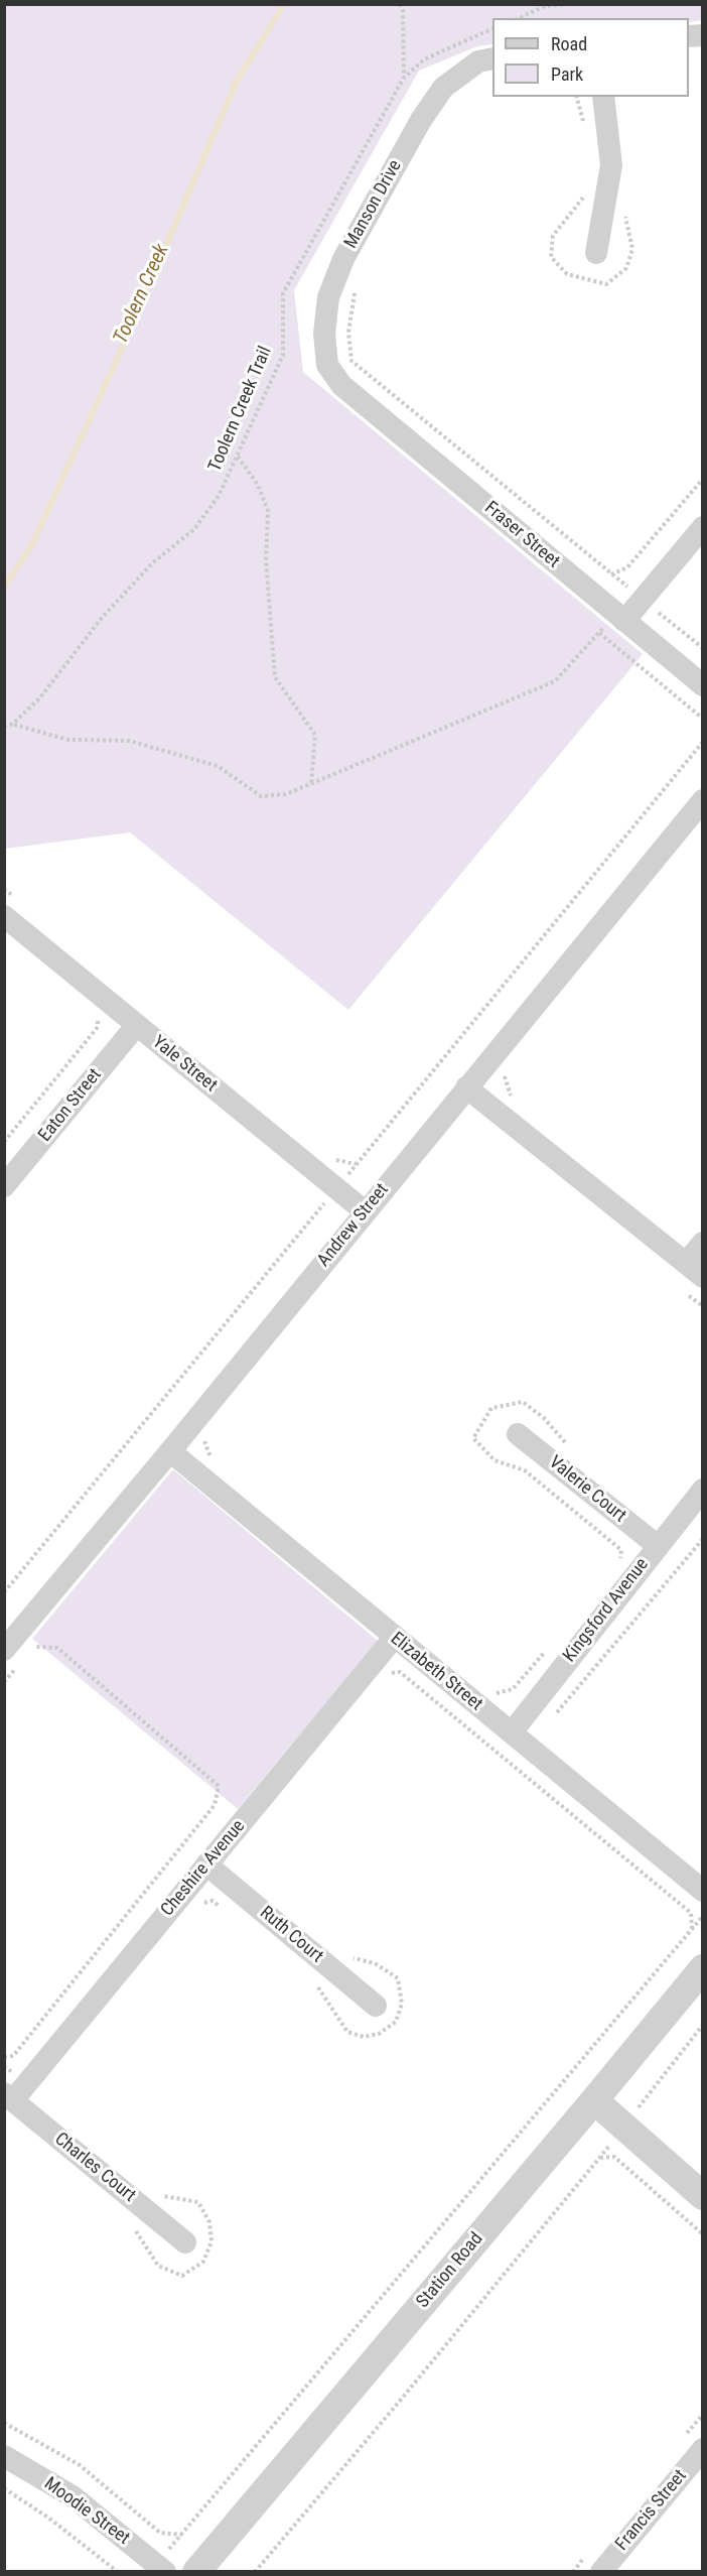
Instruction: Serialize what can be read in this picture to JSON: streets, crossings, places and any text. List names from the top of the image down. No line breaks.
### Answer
{"streets":{"street":["Manson Drive","Fraser Street","Yale Street","Eaton Street","Andrew Street","Valerie Court","Kingsford Avenue","Elizabeth Street","Cheshire Avenue","Ruth Court","Charles Court","Station Road","Francis Street","Moodie Street"],"path":["Toolern Creek Trail"]},"crossings":[["Manson Drive","Fraser Street"],["Yale Street","Eaton Street"],["Yale Street","Andrew Street"],["Andrew Street","Elizabeth Street"],["Valerie Court","Kingsford Avenue"],["Kingsford Avenue","Elizabeth Street"],["Elizabeth Street","Cheshire Avenue"],["Cheshire Avenue","Ruth Court"],["Cheshire Avenue","Charles Court"]],"water":["Toolern Creek"],"legend":["Road","Park"]}
